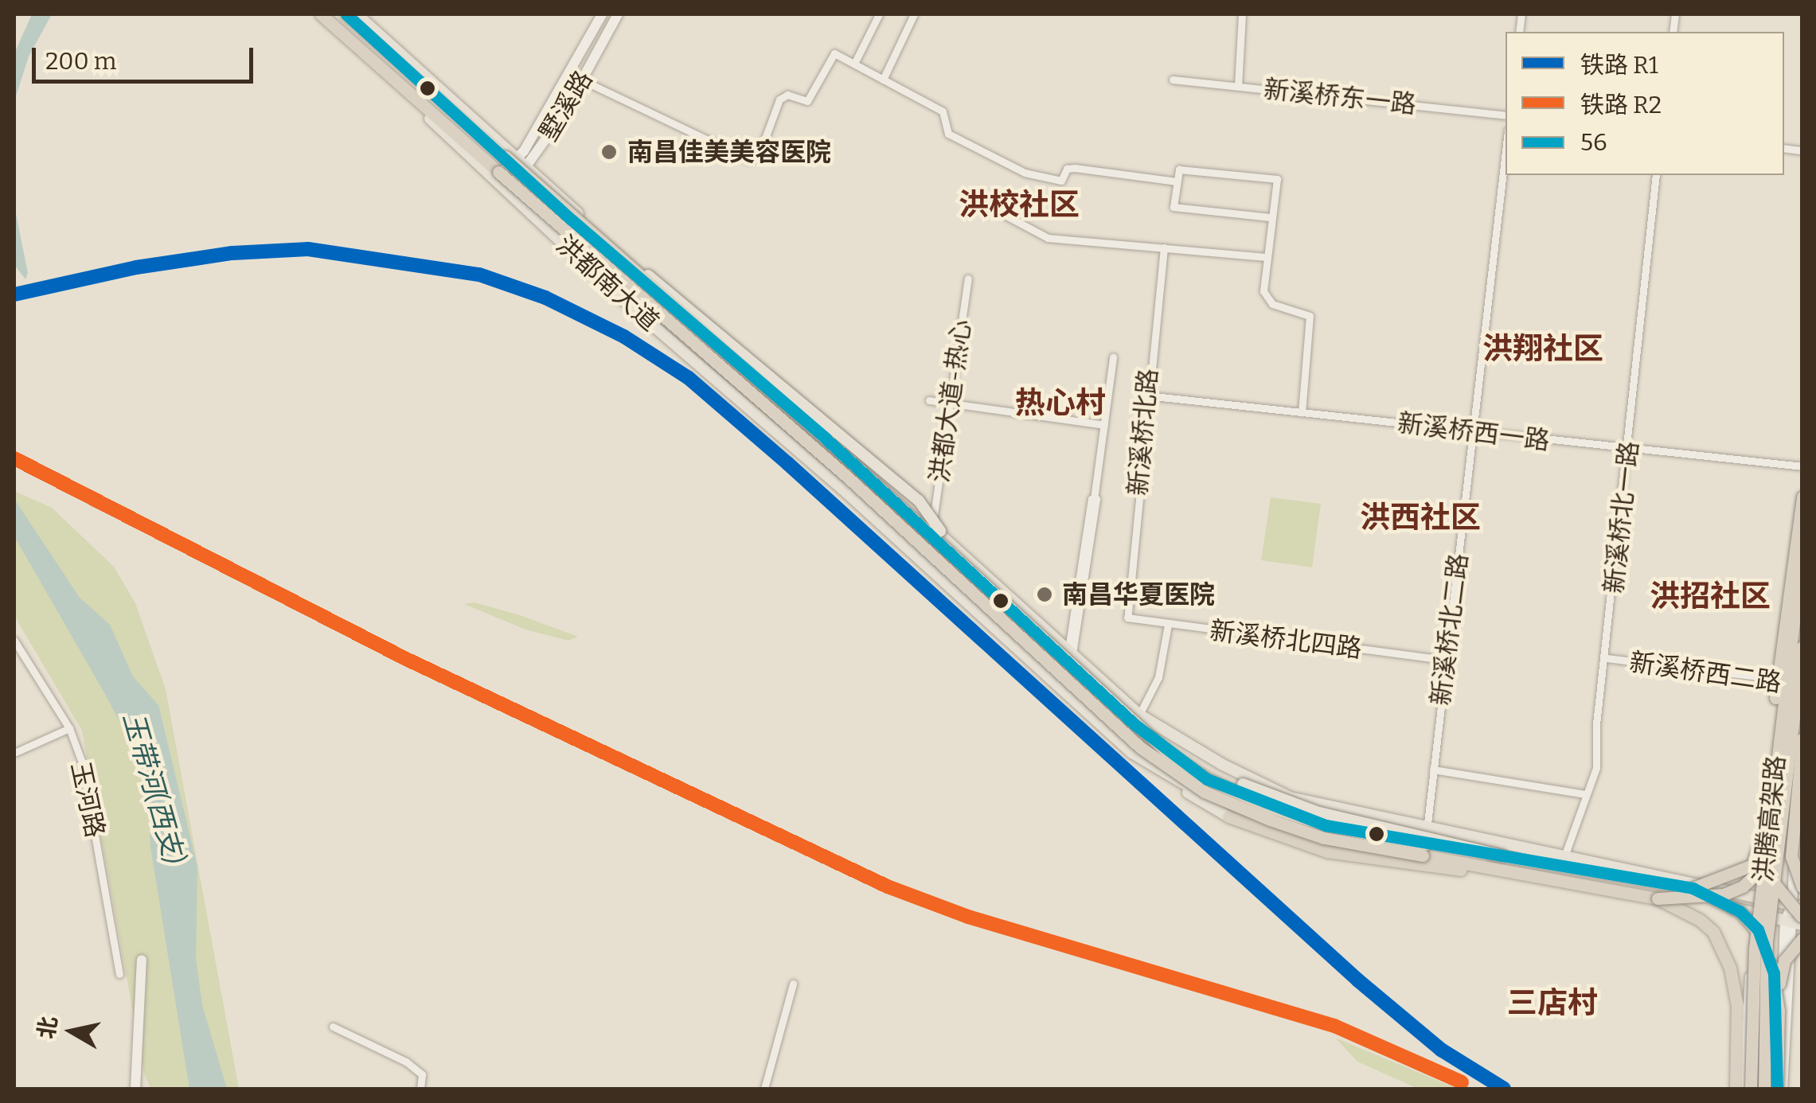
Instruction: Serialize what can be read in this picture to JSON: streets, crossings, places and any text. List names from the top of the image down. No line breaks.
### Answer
{"streets":{"highway":["洪腾高架路"],"main road":["洪都南大道"],"street":["新溪桥东一路","墅溪路","洪都大道-热心","新溪桥北路","新溪桥西一路","新溪桥北一路","新溪桥北二路","新溪桥北四路","新溪桥西二路","玉河路"]},"crossings":[["墅溪路","洪都南大道"],["洪都南大道","洪都大道-热心"],["洪都南大道","新溪桥北一路"],["洪都南大道","新溪桥北二路"],["新溪桥北路","新溪桥西一路"],["新溪桥北路","新溪桥北四路"],["新溪桥西一路","新溪桥北一路"],["新溪桥西一路","新溪桥北二路"],["新溪桥北一路","新溪桥西二路"],["新溪桥北二路","新溪桥北四路"]],"districts":["洪校社区","洪翔社区","热心村","洪西社区","洪招社区","三店村"],"water":["玉带河(西支)"],"places":["南昌佳美美容医院","南昌华夏医院"],"lines":["transit line 56","rail line R1","rail line R2"],"legend":["铁路 R1","铁路 R2","56"],"scale_bar":"200 m","north":"left"}
